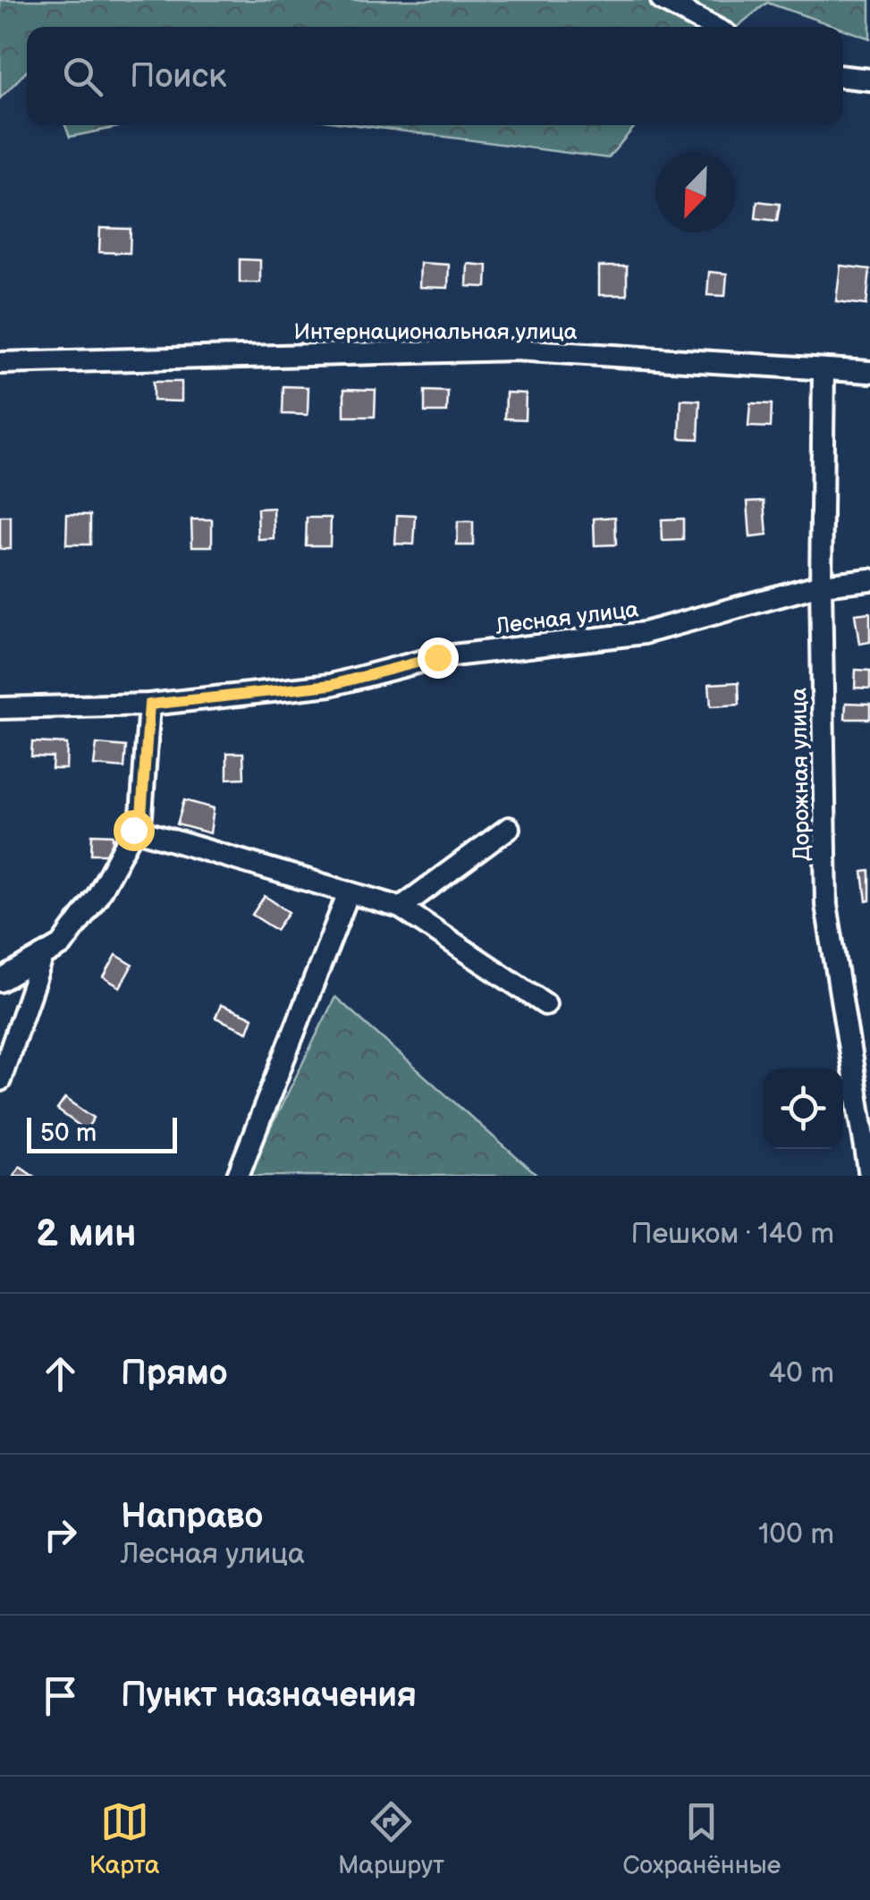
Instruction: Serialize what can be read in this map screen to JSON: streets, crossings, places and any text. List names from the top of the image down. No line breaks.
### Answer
{"streets":{"street":["Интернациональная улица","Лесная улица","Дорожная улица"]},"crossings":[["Интернациональная улица","Дорожная улица"],["Лесная улица","Дорожная улица"]],"scale_bar":"50 m","north":"bottom left","page":{"search":"Поиск","scale":"50 m","heading":["2 мин","Пешком · 140 m"],"list":[["Прямо","40 m"],["Направо","Лесная улица","100 m"],"Пункт назначения"],"nav":["Карта","Маршрут","Сохранённые"]}}
